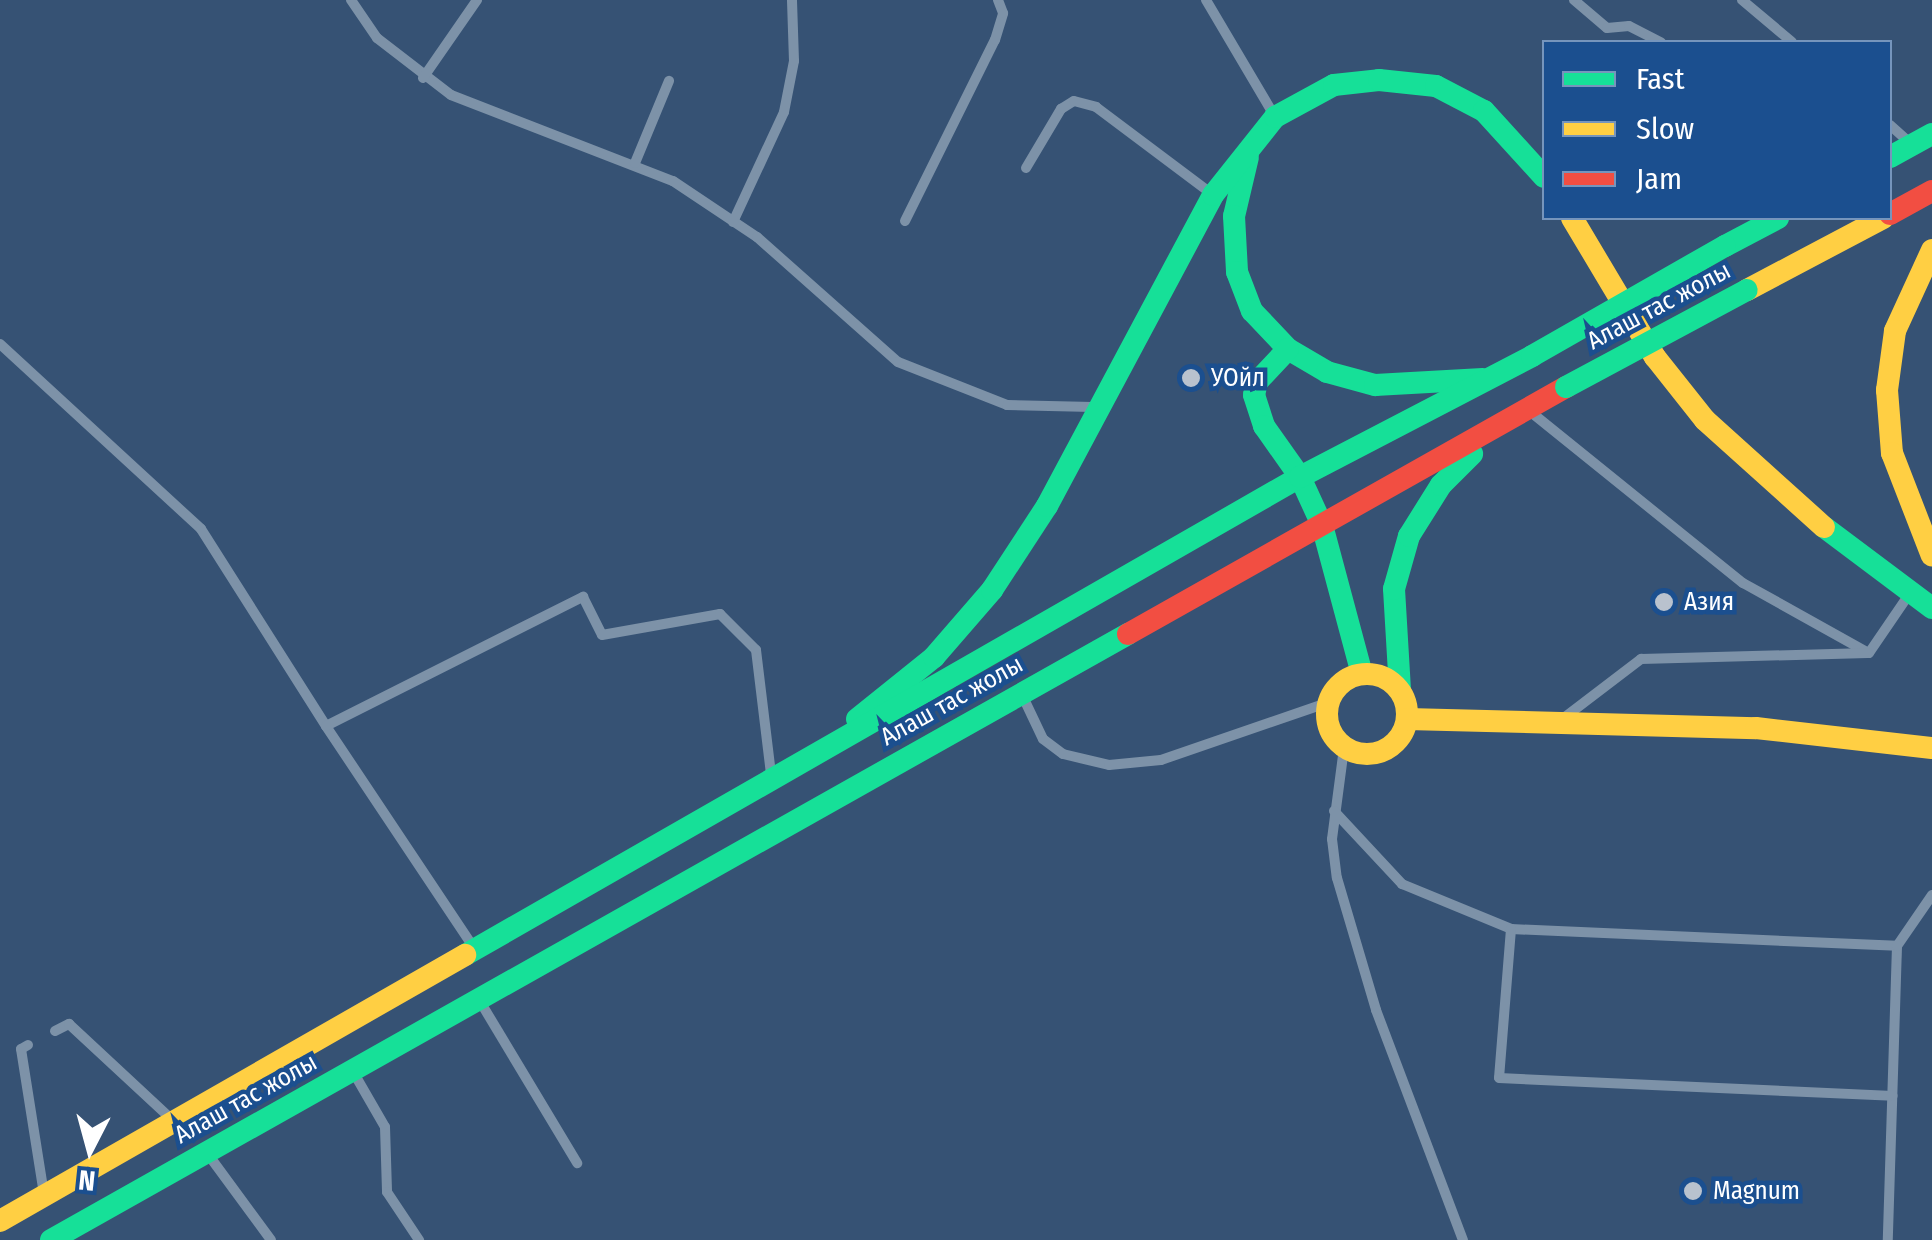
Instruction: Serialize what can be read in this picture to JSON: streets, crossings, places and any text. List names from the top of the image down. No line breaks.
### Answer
{"streets":{"main road":["Алаш тас жолы"]},"places":["УОйл","Азия","Magnum"],"legend":["Fast","Slow","Jam"],"north":"bottom"}
